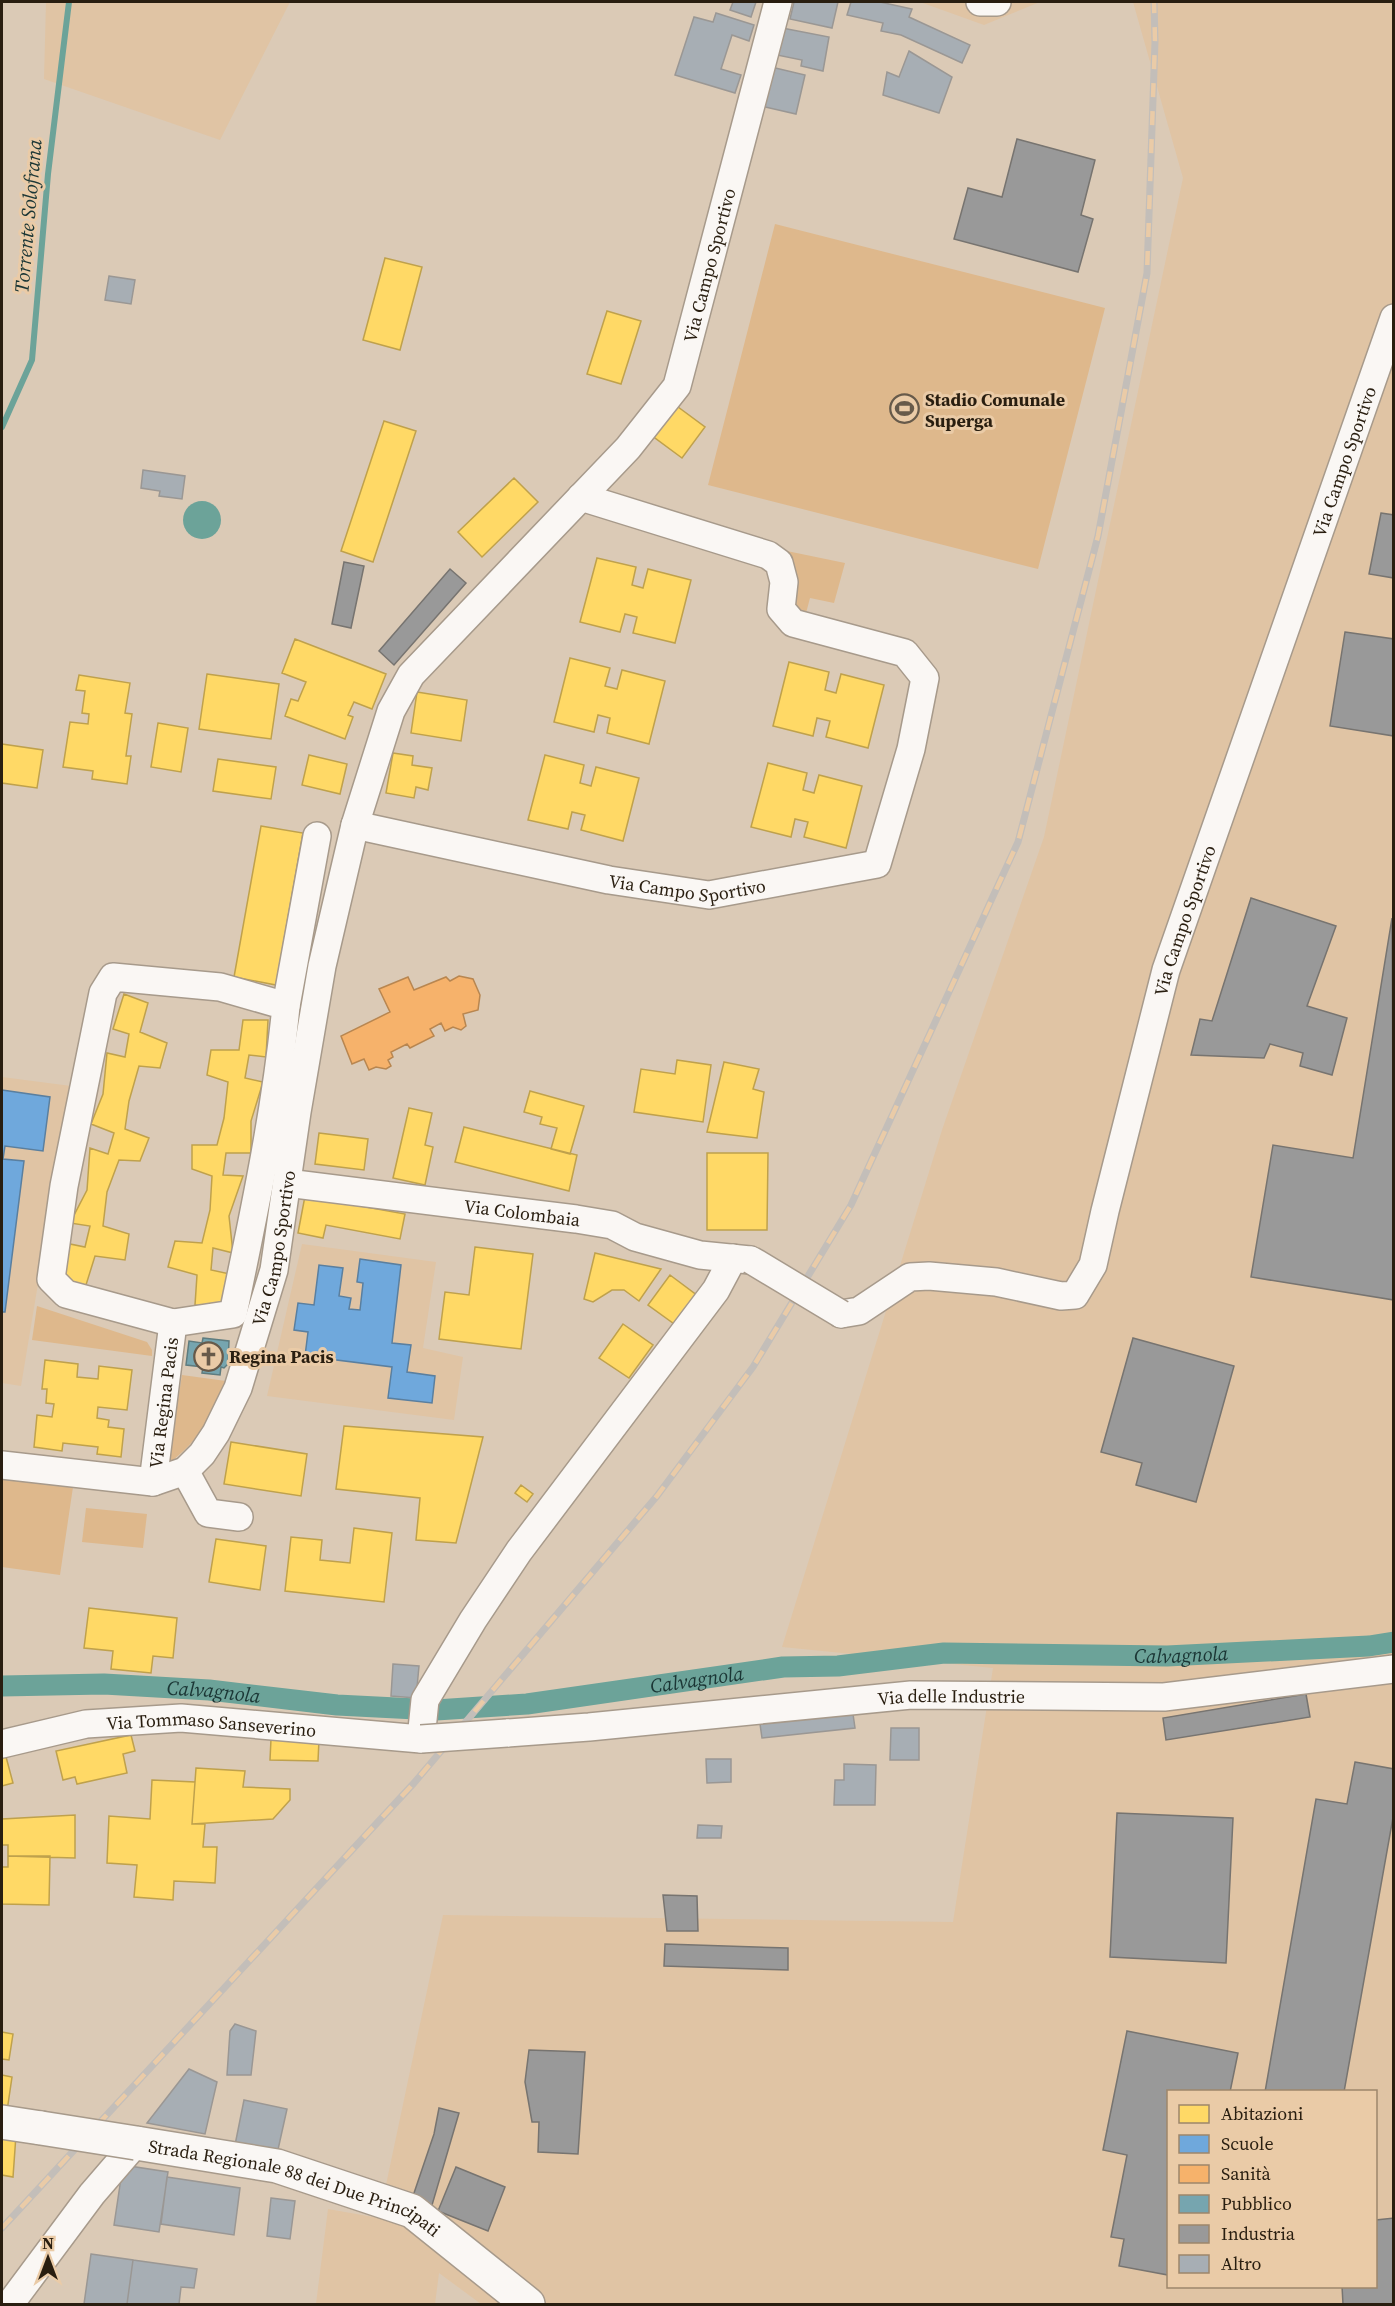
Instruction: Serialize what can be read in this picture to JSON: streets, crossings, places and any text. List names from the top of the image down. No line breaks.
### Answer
{"streets":{"main road":["Strada Regionale 88 dei Due Principati"],"street":["Via Campo Sportivo","Via Colombaia","Via Regina Pacis","Via delle Industrie","Via Tommaso Sanseverino"]},"crossings":[["Via Campo Sportivo","Via Colombaia"],["Via delle Industrie","Via Tommaso Sanseverino"]],"water":["Torrente Solofrana","Calvagnola"],"places":{"sports":["Stadio Comunale Superga"],"church":["Regina Pacis"]},"legend":["Abitazioni","Scuole","Sanità","Pubblico","Industria","Altro"],"north":"top"}
